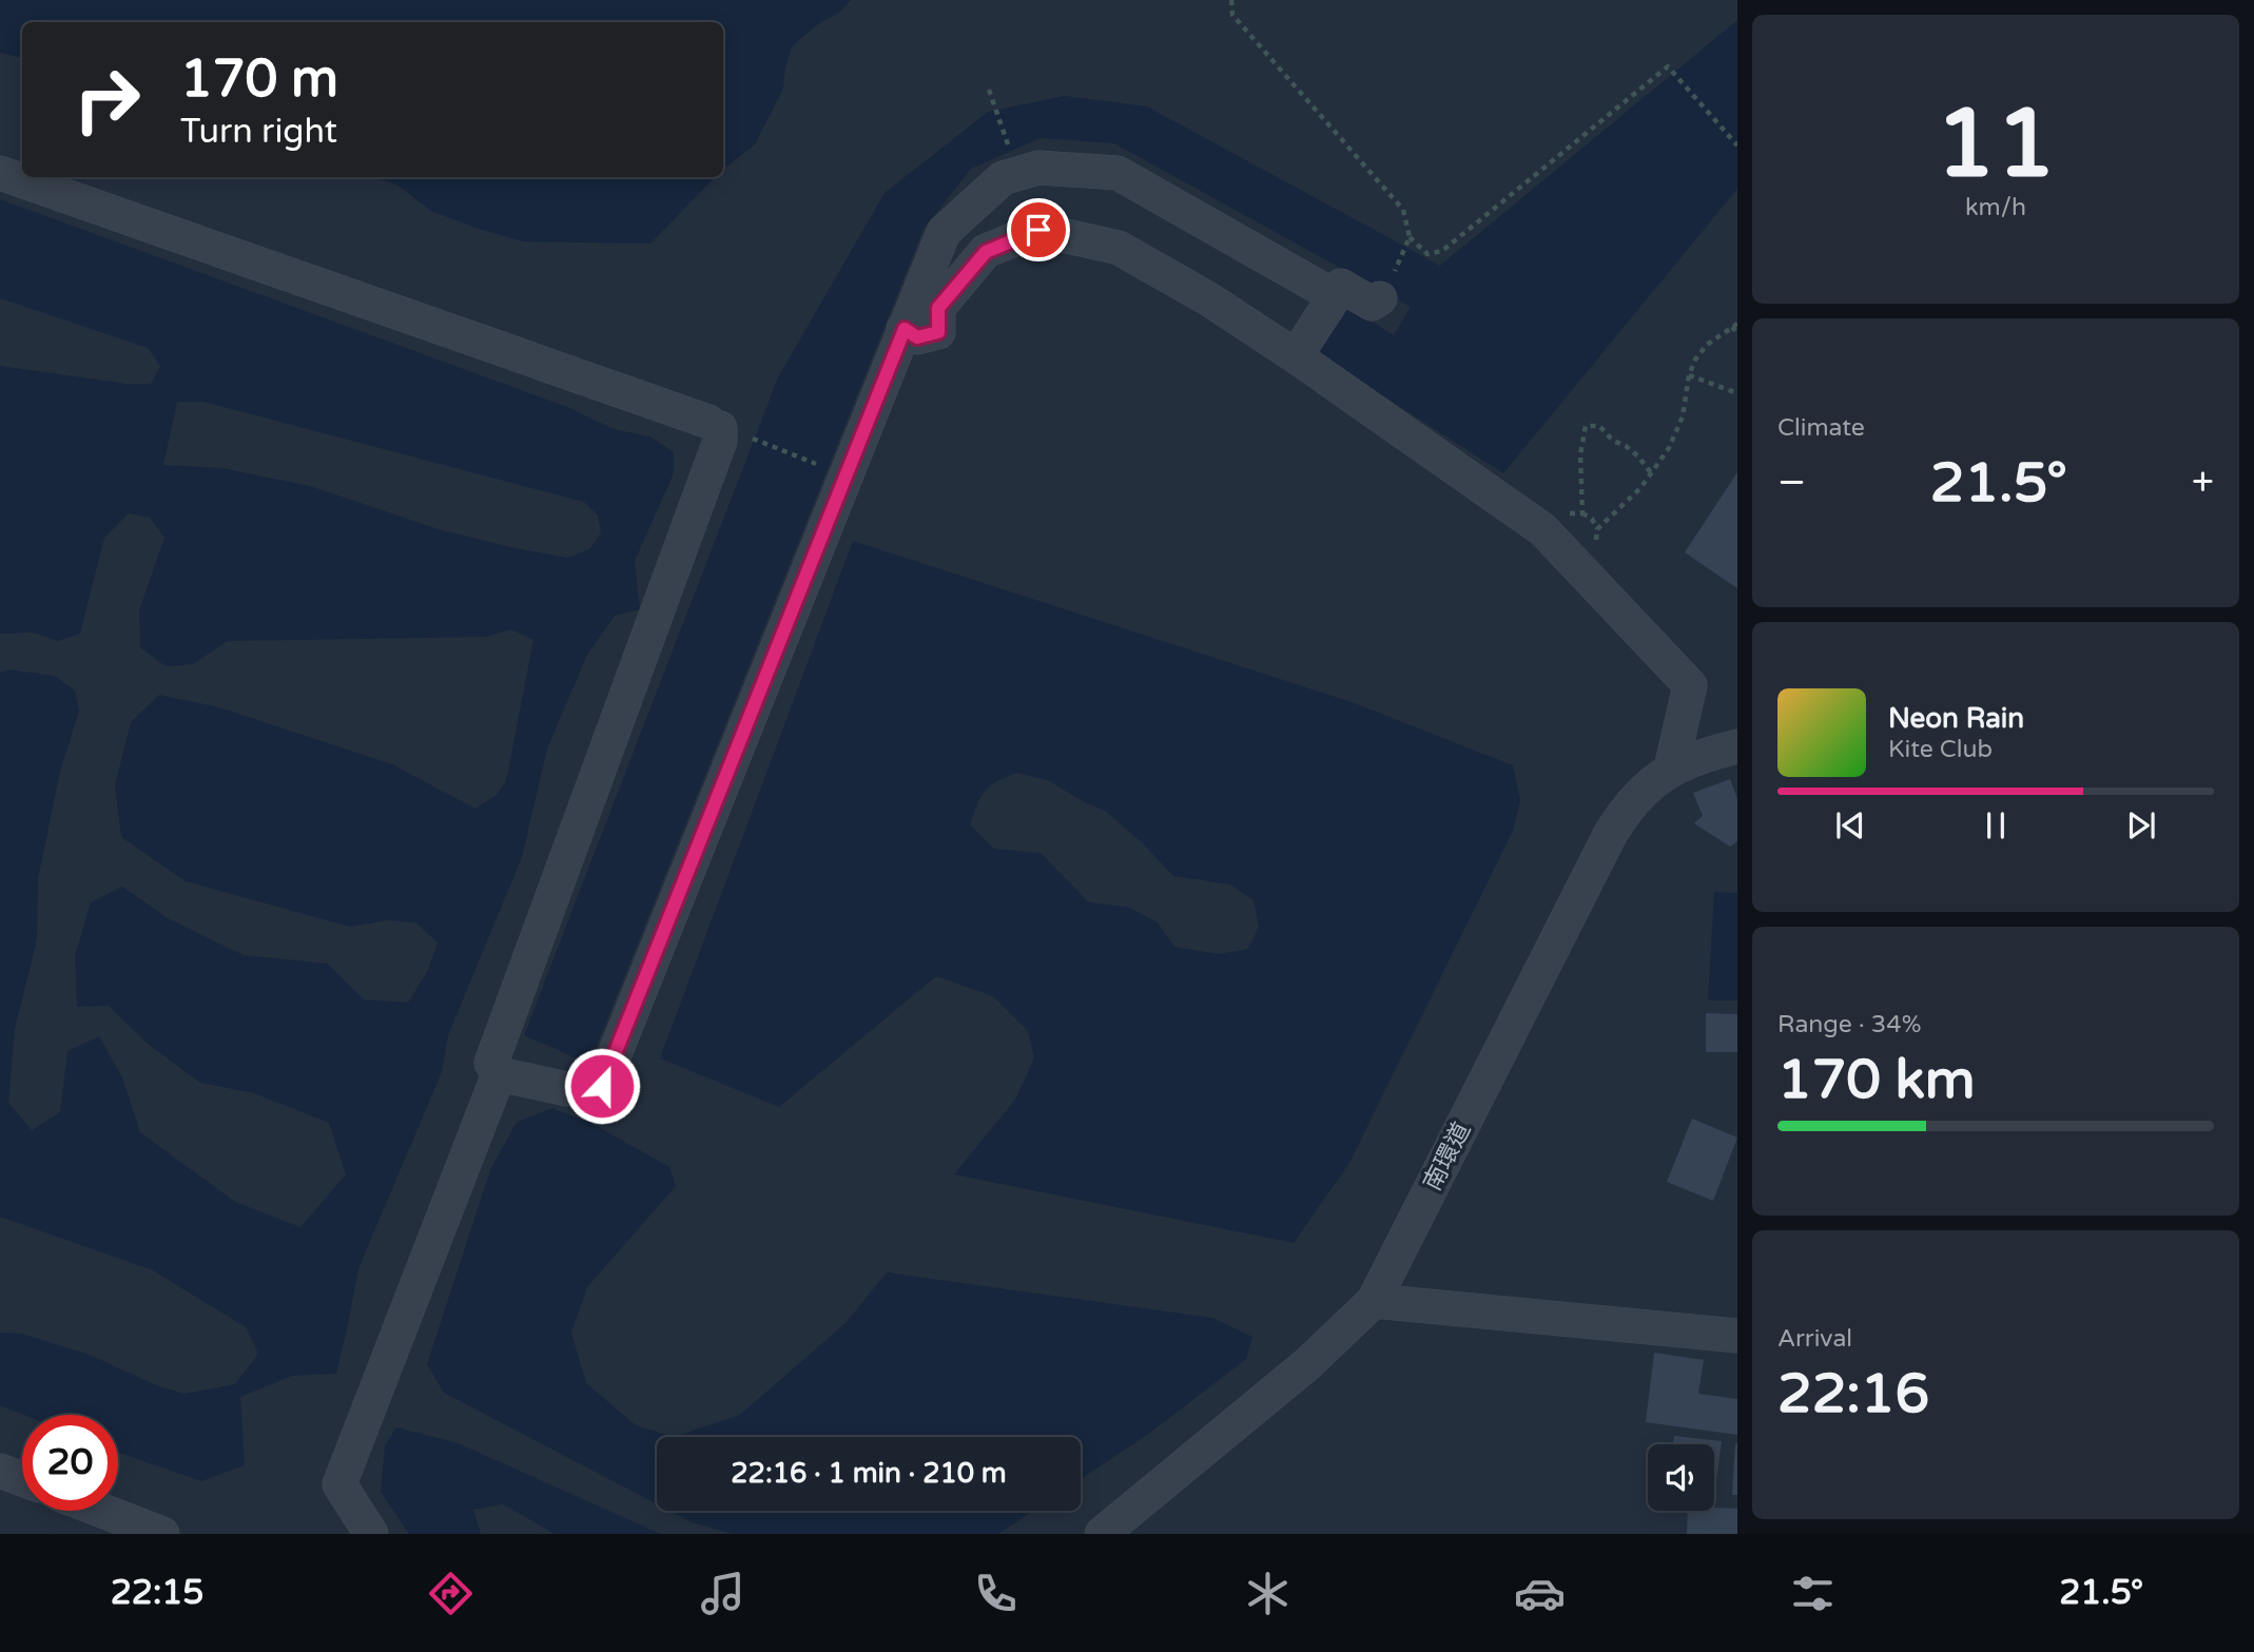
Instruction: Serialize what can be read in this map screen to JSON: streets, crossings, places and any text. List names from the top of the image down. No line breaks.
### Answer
{"streets":{"street":["南環道"]},"page":{"tile":[["11","km/h"],"Climate",["Range · 34%","170 km"],["Arrival","22:16"]],"turn":["170 m","Turn right"],"heat":["−","21.5°","+"],"song":["Neon Rain","Kite Club"],"limit":"20","trip":"22:16 · 1 min · 210 m","tabs":["22:15","21.5°"]}}
